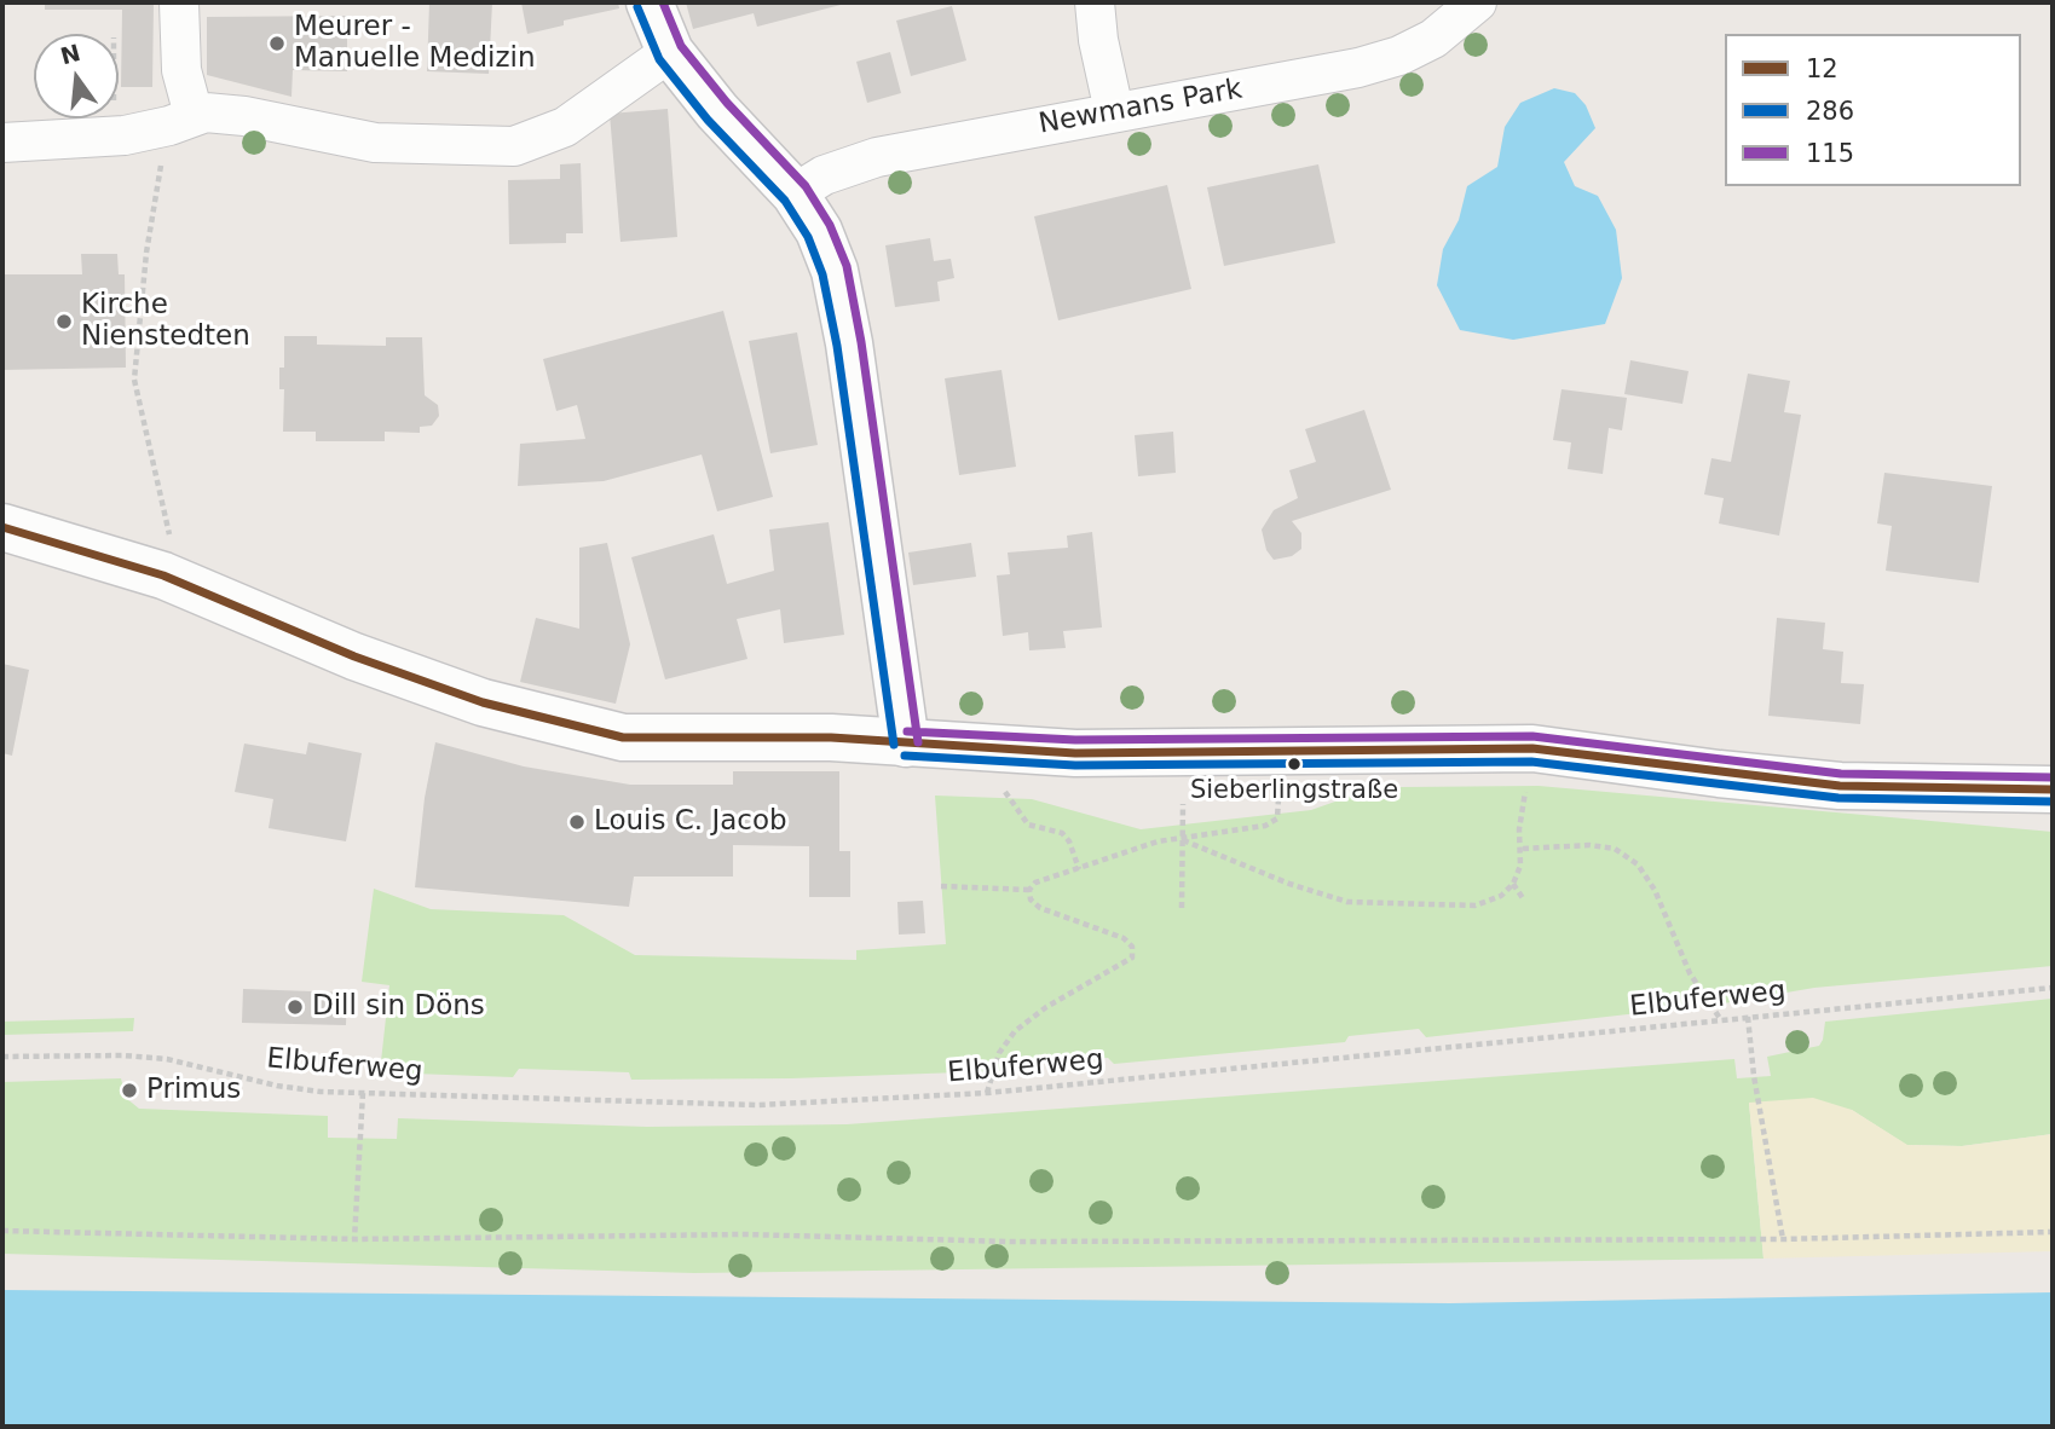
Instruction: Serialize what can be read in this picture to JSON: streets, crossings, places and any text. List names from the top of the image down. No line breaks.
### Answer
{"streets":{"street":["Newmans Park"],"path":["Elbuferweg"]},"places":["Meurer - Manuelle Medizin","Kirche Nienstedten","Sieberlingstraße","Louis C. Jacob","Dill sin Döns","Primus"],"lines":["transit line 115","transit line 286","transit line 12"],"legend":["12","286","115"],"north":"top"}
